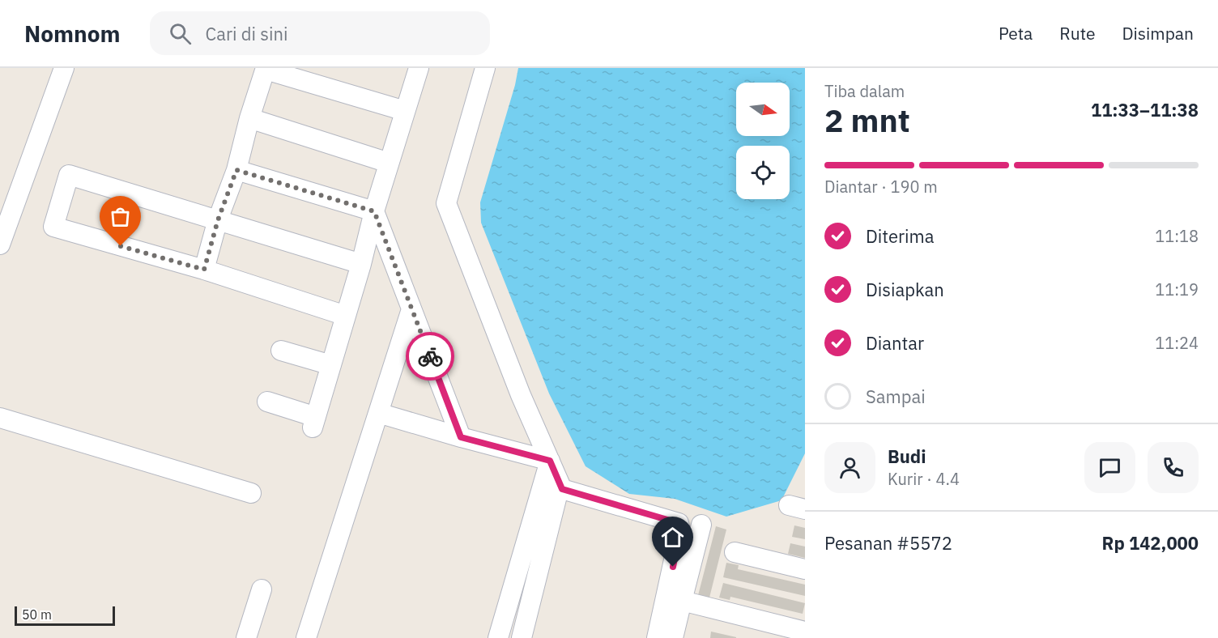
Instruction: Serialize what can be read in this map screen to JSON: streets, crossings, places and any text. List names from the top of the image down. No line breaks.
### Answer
{"scale_bar":"50 m","north":"right","page":{"header":"Nomnom","search":"Cari di sini","nav":["Peta","Rute","Disimpan"],"heading":["2 mnt","Tiba dalam","11:33–11:38"],"panel":["Budi","Kurir · 4.4","Pesanan #5572","Rp 142,000"],"bar":"Diantar · 190 m","list":[["Diterima","11:18"],["Disiapkan","11:19"],["Diantar","11:24"],"Sampai"],"scale":"50 m"}}
